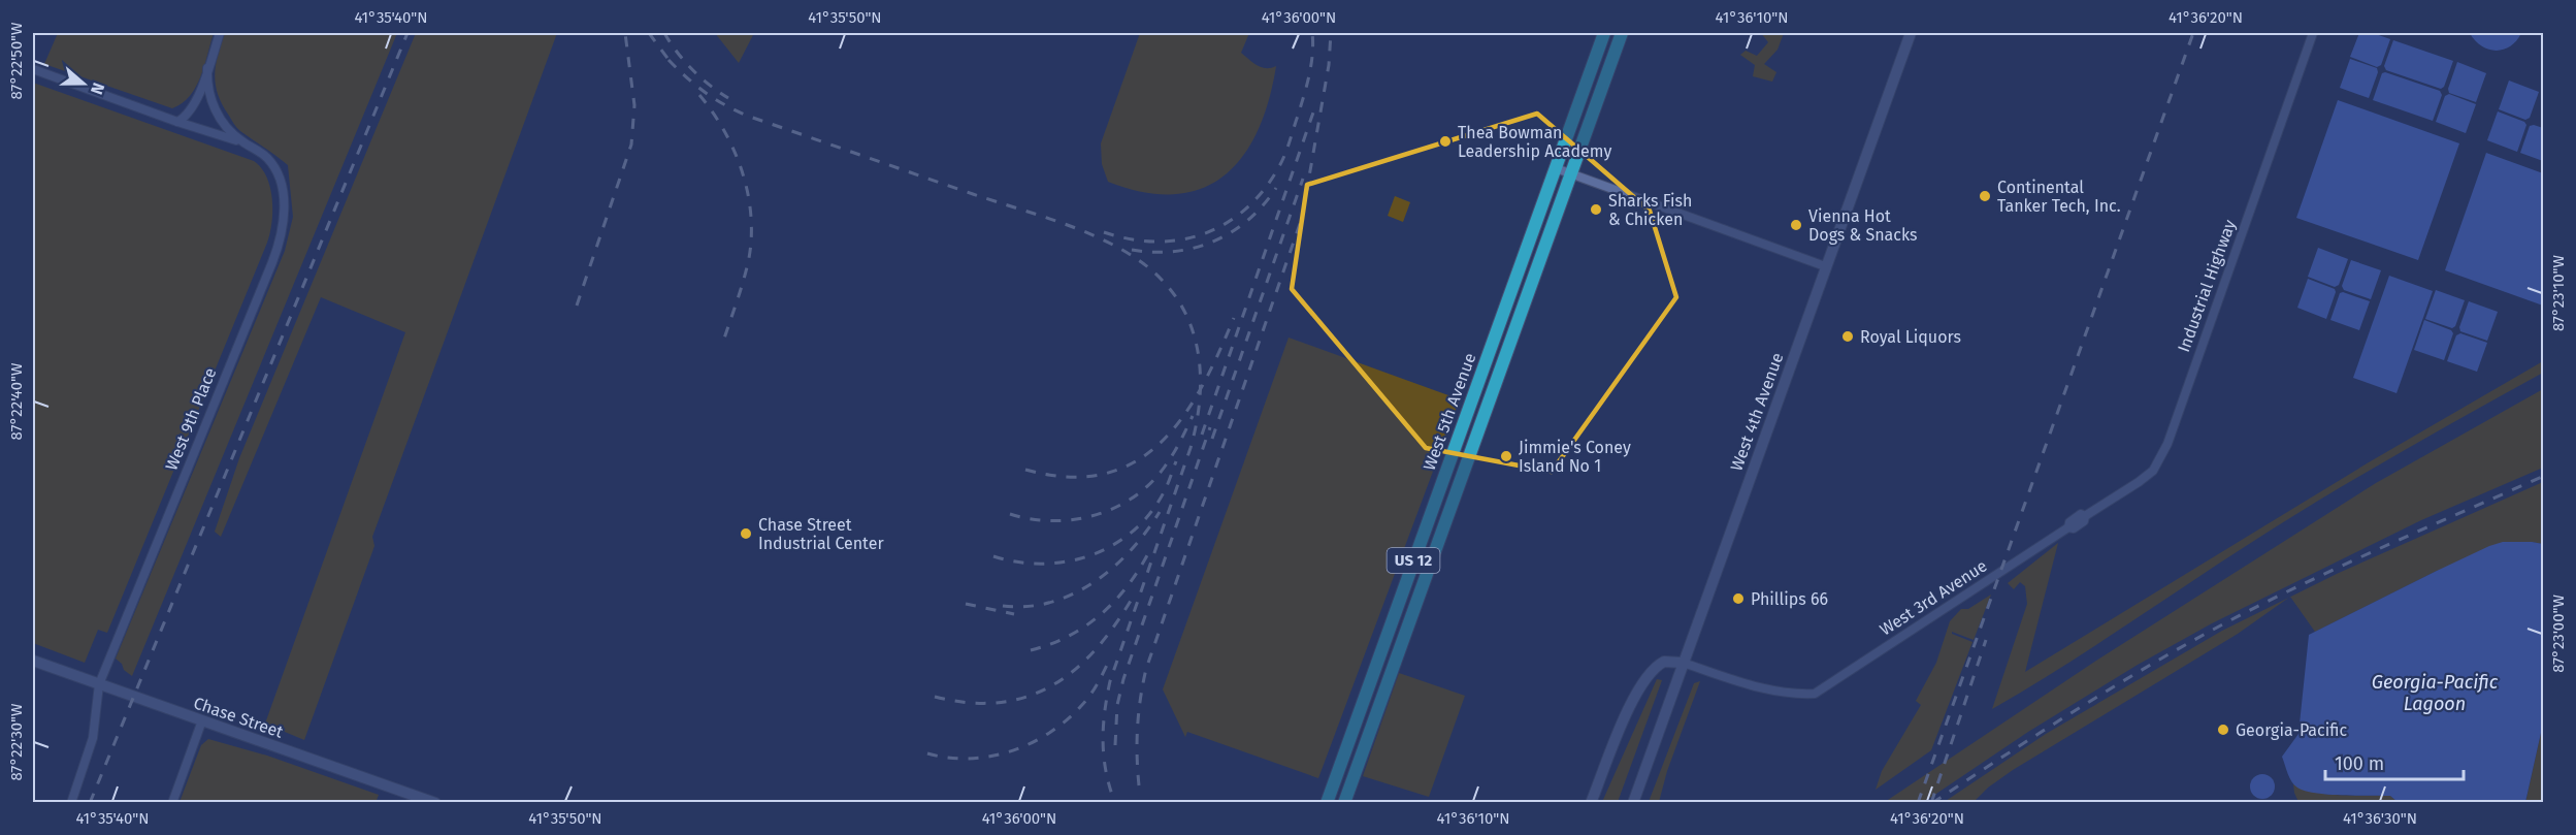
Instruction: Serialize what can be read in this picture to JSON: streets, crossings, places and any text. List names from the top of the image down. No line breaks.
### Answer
{"streets":{"main road":["West 5th Avenue","West 4th Avenue","US 12","Chase Street"],"street":["Industrial Highway","West 9th Place","West 3rd Avenue"]},"crossings":[["Industrial Highway","West 3rd Avenue"],["West 4th Avenue","West 3rd Avenue"],["West 9th Place","Chase Street"]],"water":["Georgia-Pacific Lagoon"],"places":["Thea Bowman Leadership Academy","Continental Tanker Tech, Inc.","Sharks Fish & Chicken","Vienna Hot Dogs & Snacks","Royal Liquors","Jimmie's Coney Island No 1","Chase Street Industrial Center","Phillips 66","Georgia-Pacific"],"scale_bar":"100 m","north":"right","coordinates":["41°35'40\"N","41°35'50\"N","41°36'00\"N","41°36'10\"N","41°36'20\"N","87°22'50\"W","87°23'10\"W","87°22'40\"W","87°23'00\"W","87°22'30\"W","41°36'30\"N"]}
